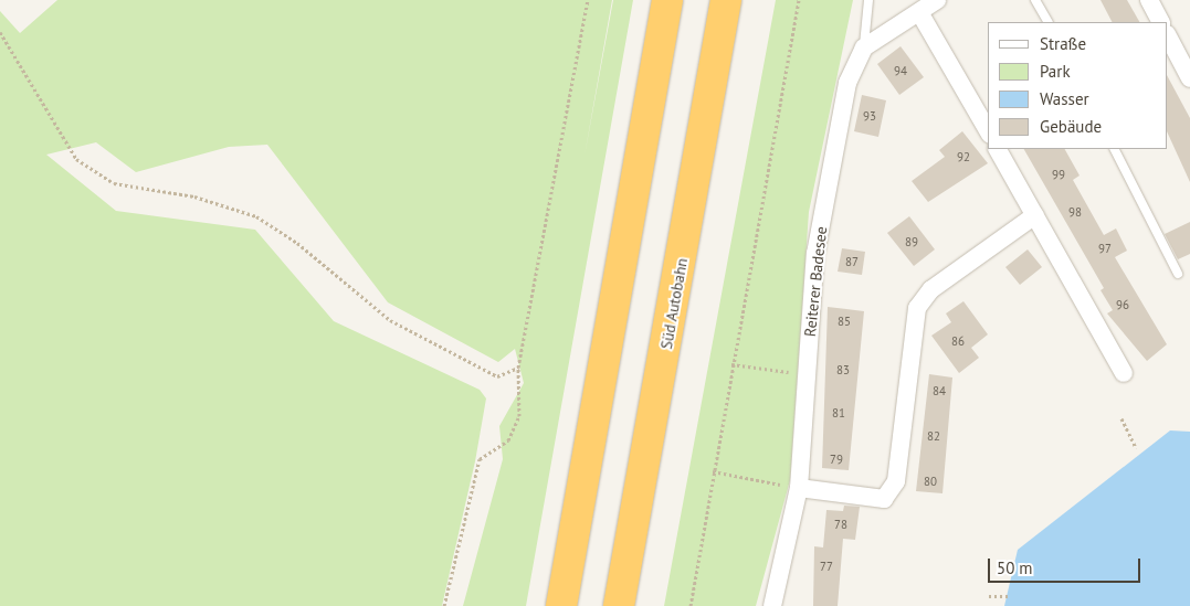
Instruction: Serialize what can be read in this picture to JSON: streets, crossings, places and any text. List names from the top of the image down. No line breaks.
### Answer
{"streets":{"highway":["Süd Autobahn"],"street":["Reiterer Badesee"]},"house_numbers":["94","93","92","99","98","89","97","87","96","85","86","83","84","81","82","79","80","78","77"],"legend":["Straße","Park","Wasser","Gebäude"],"scale_bar":"50 m"}
